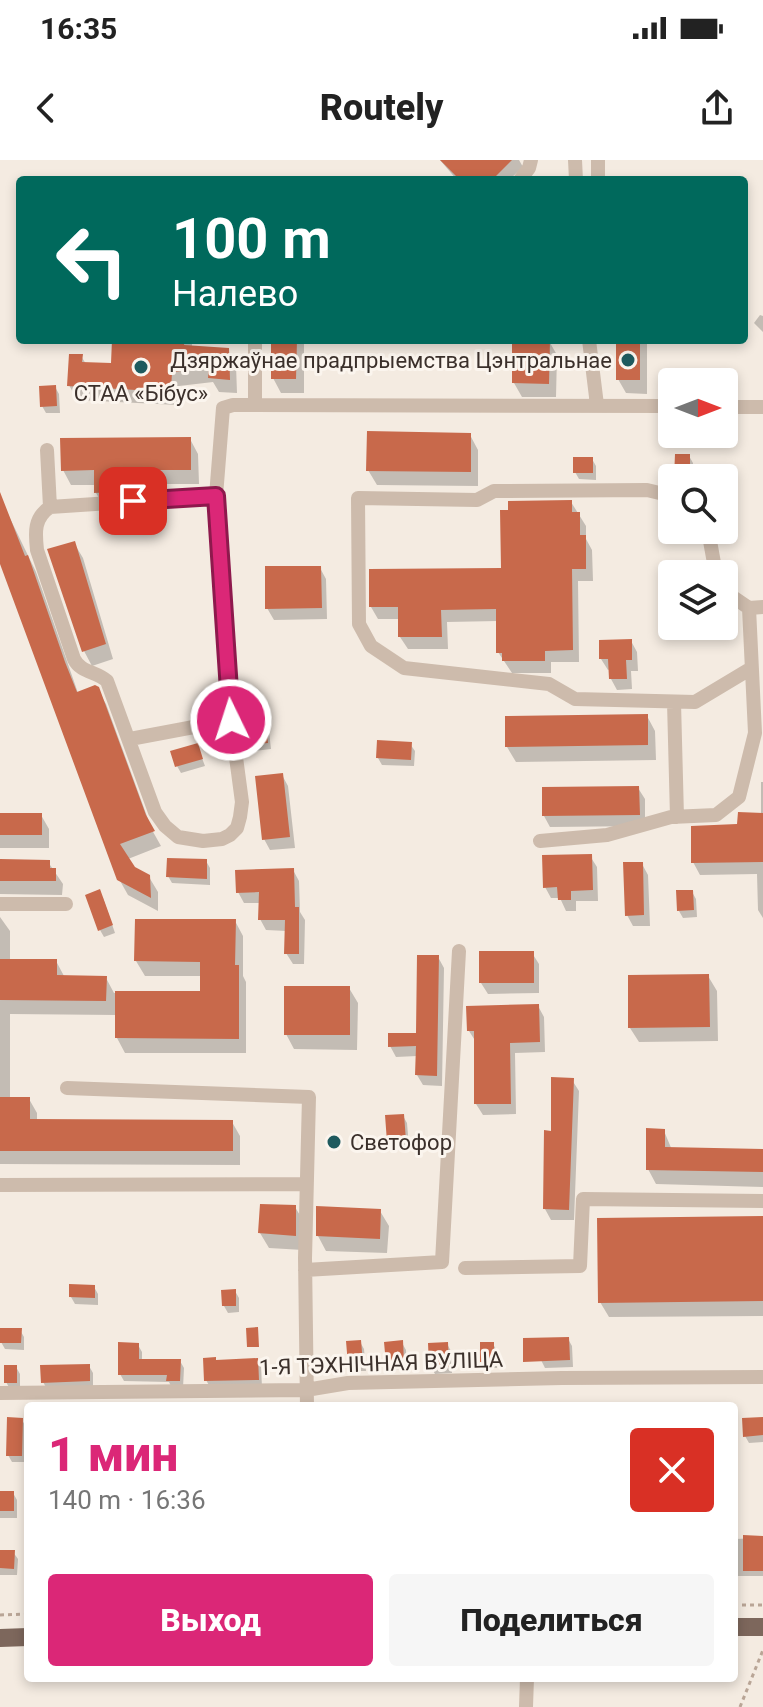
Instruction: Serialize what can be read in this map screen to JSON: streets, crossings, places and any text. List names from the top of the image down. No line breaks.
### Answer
{"streets":{"street":["1-Я ТЭХНІЧНАЯ ВУЛІЦА"]},"places":["Дзяржаўнае прадпрыемства Цэнтральнае","СТАА «Бібус»","Светофор"],"north":"right","page":{"status":"16:35","header":"Routely","turn":["100 m","Налево"],"heading":["1 мин","140 m · 16:36"],"buttons":["Выход","Поделиться"]}}
